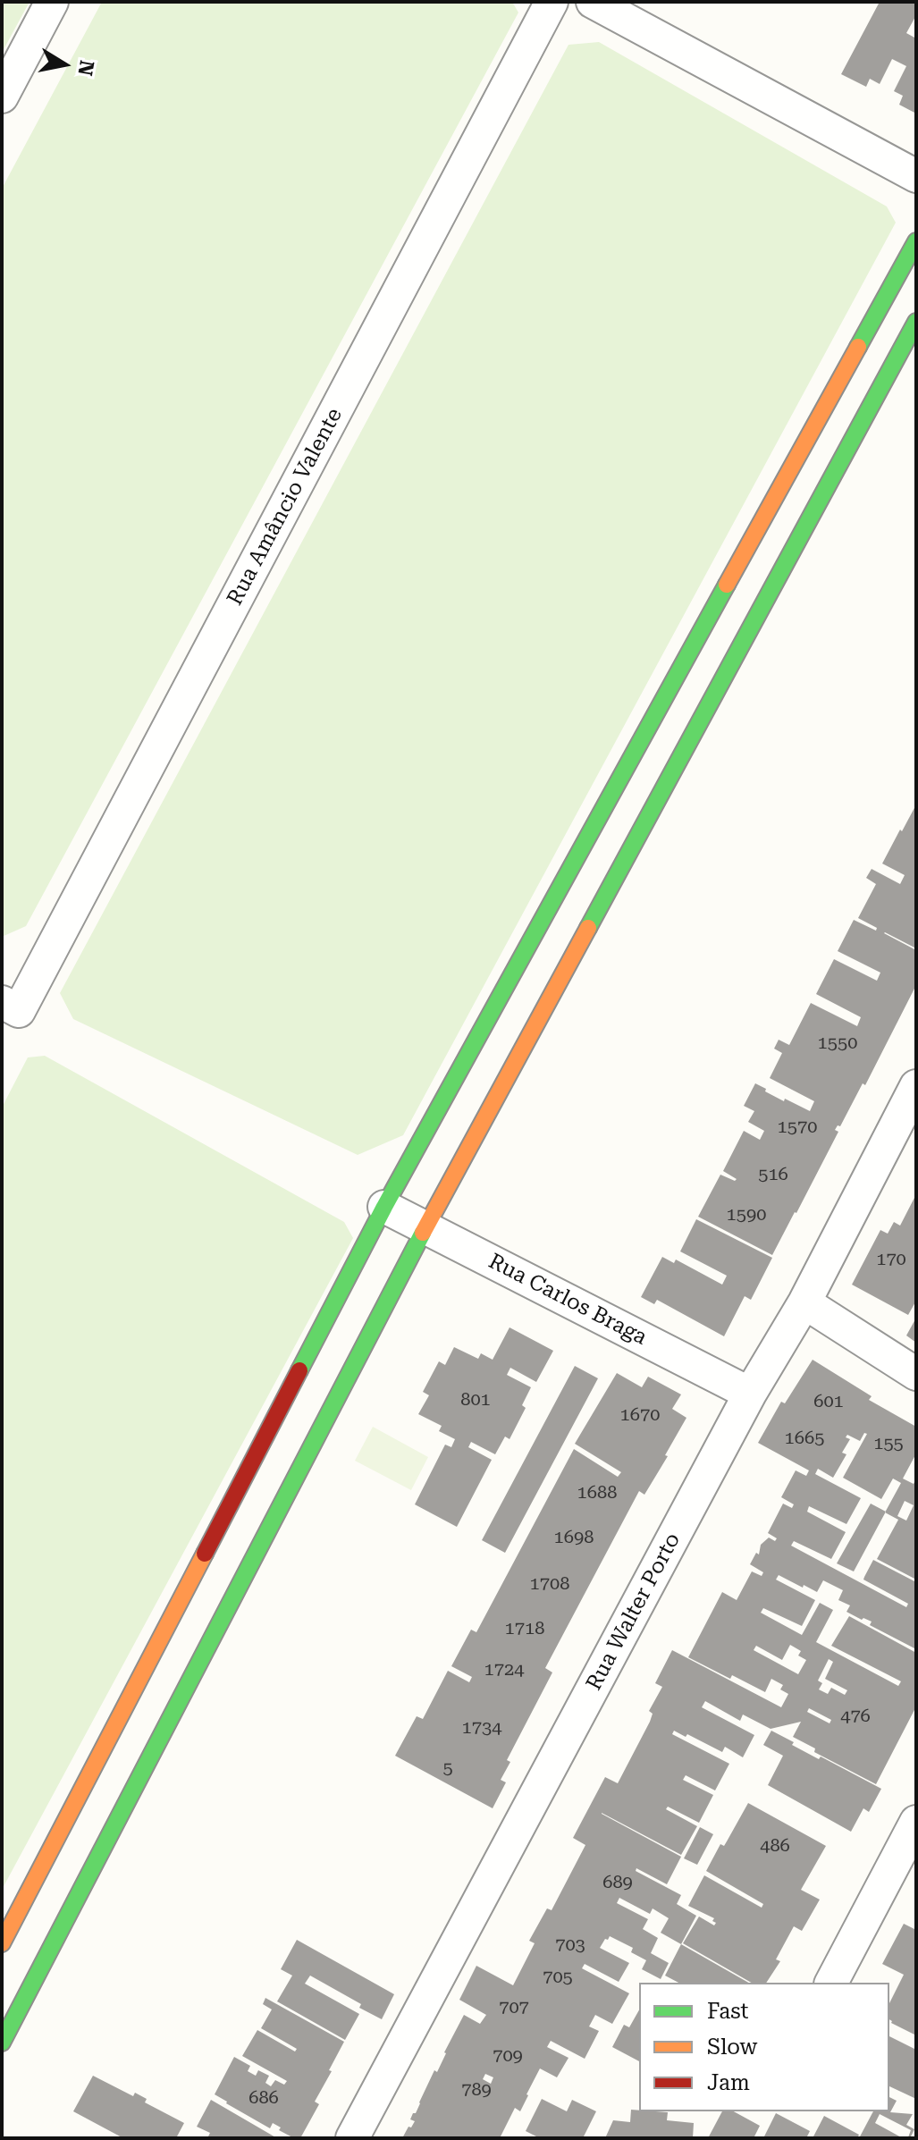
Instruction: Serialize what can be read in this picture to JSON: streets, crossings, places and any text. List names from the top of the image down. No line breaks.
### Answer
{"streets":{"street":["Rua Amâncio Valente","Rua Carlos Braga","Rua Walter Porto"]},"crossings":[["Rua Carlos Braga","Rua Walter Porto"]],"house_numbers":["1550","1570","516","1590","170","801","601","1670","1665","155","1688","1698","1708","1718","1724","476","1734","5","486","689","703","705","707","709","789","686"],"legend":["Fast","Slow","Jam"],"north":"right"}
